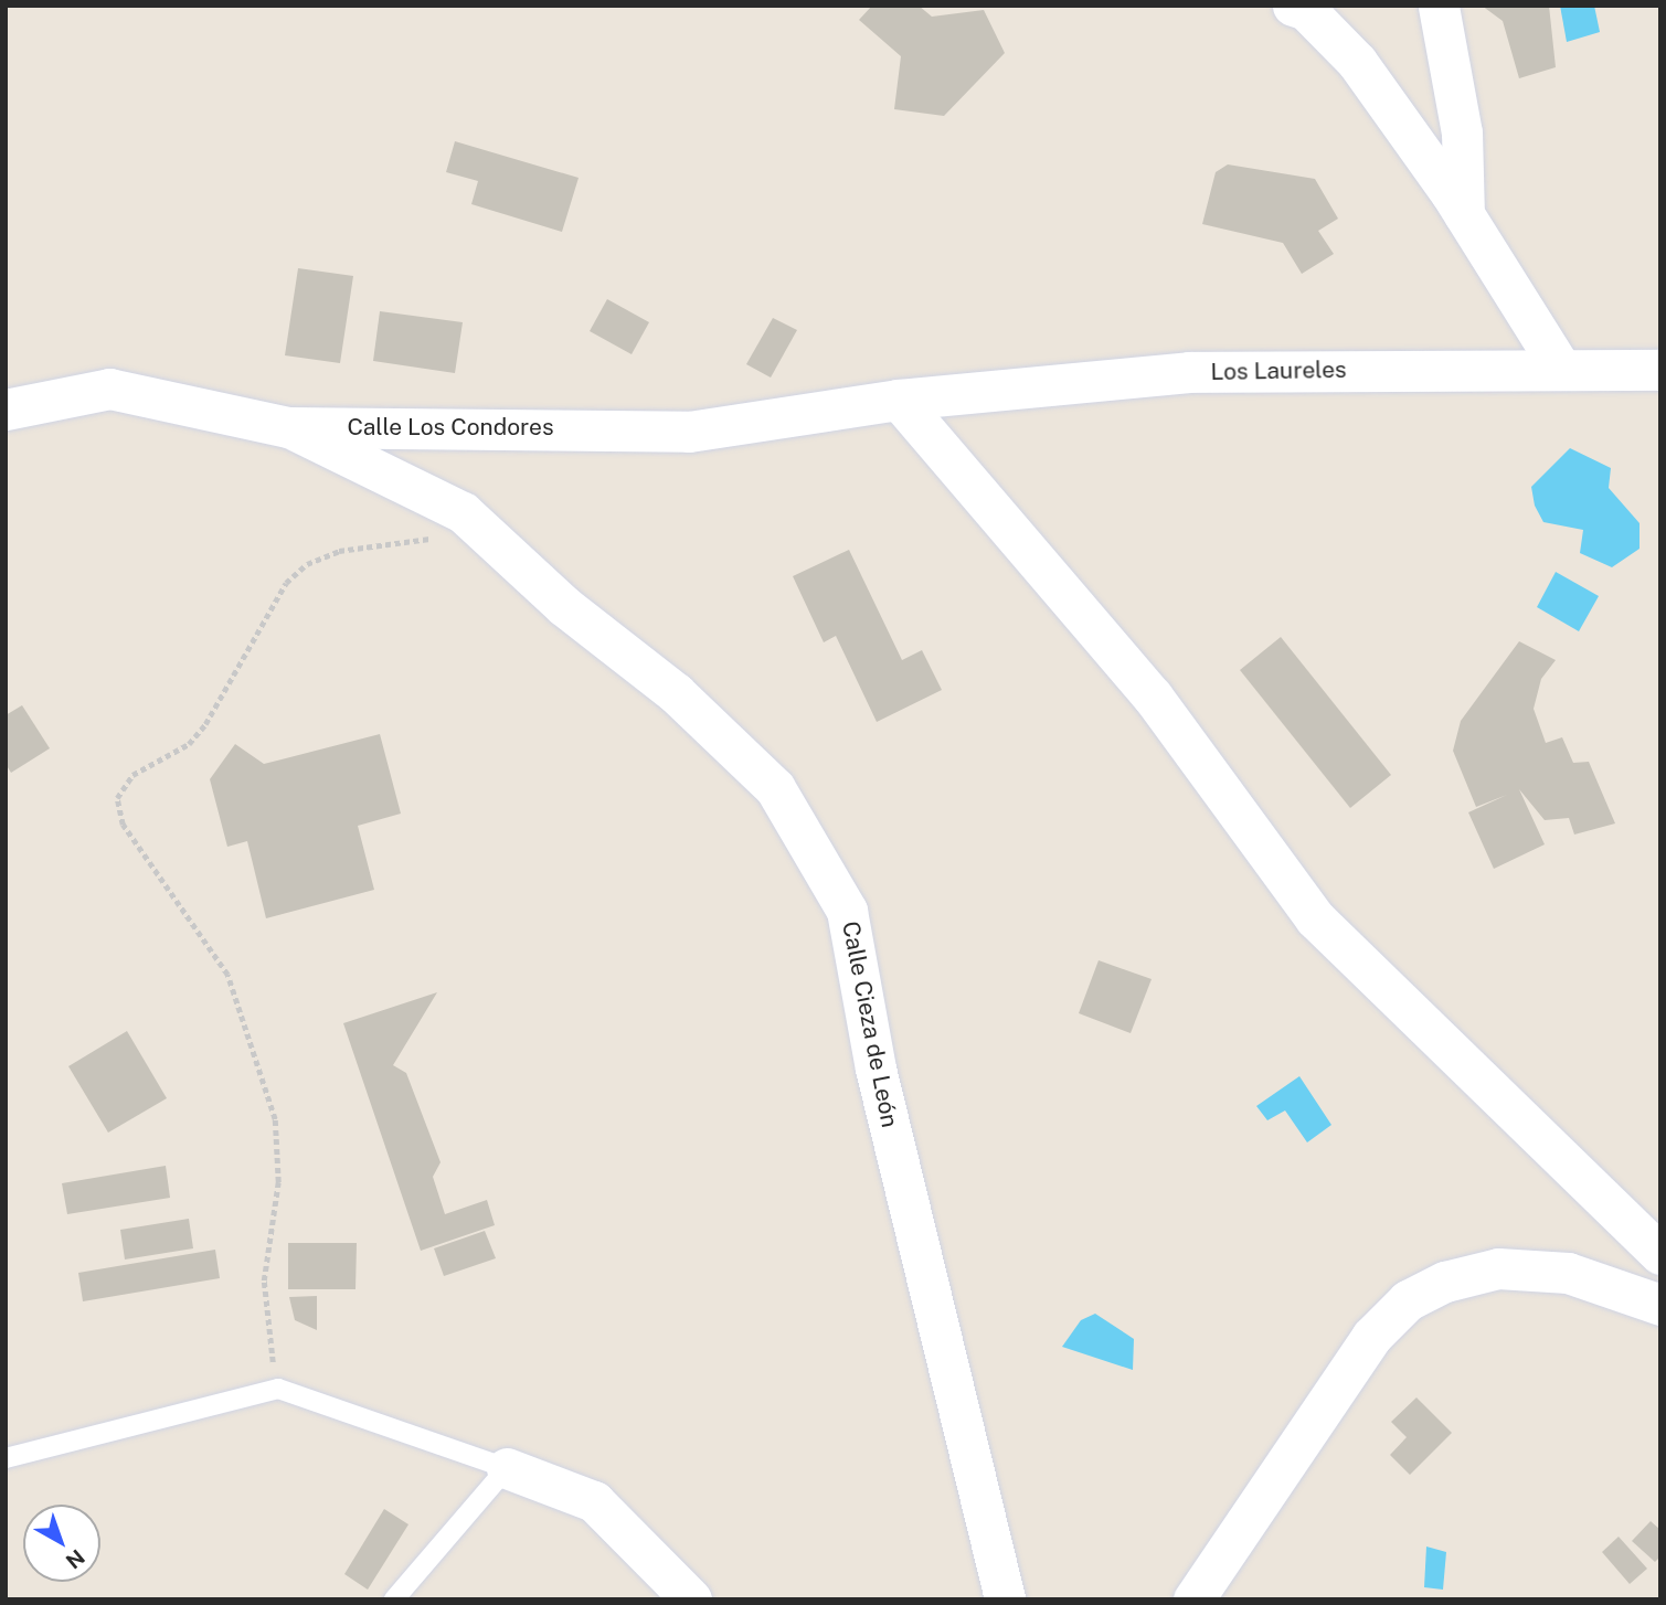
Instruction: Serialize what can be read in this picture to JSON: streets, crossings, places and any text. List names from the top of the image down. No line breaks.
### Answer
{"streets":{"street":["Los Laureles","Calle Los Condores","Calle Cieza de León"]},"crossings":[["Los Laureles","Calle Los Condores"],["Calle Los Condores","Calle Cieza de León"]],"north":"bottom right"}
